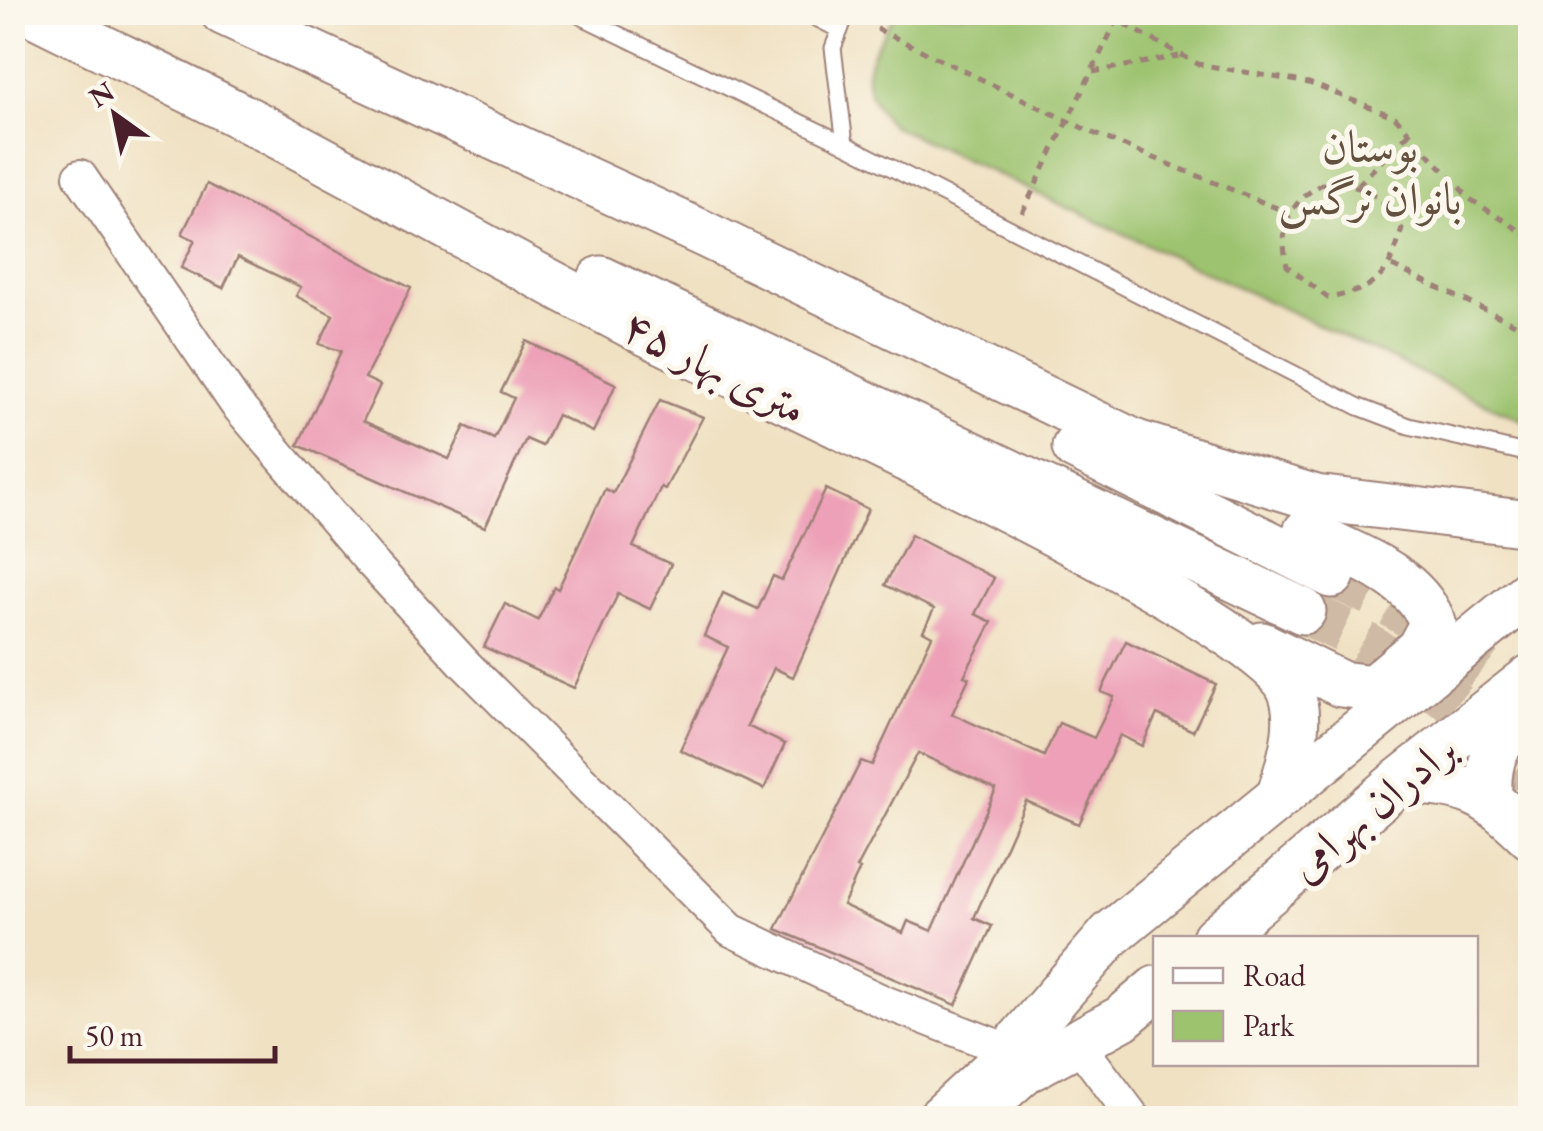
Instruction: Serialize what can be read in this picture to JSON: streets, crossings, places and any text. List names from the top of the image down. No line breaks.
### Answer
{"streets":{"main road":["۴۵ متری بهار","برادران بهرامی"]},"crossings":[["۴۵ متری بهار","برادران بهرامی"]],"parks":["بوستان بانوان نرگس"],"legend":["Road","Park"],"scale_bar":"50 m","north":"top left"}
